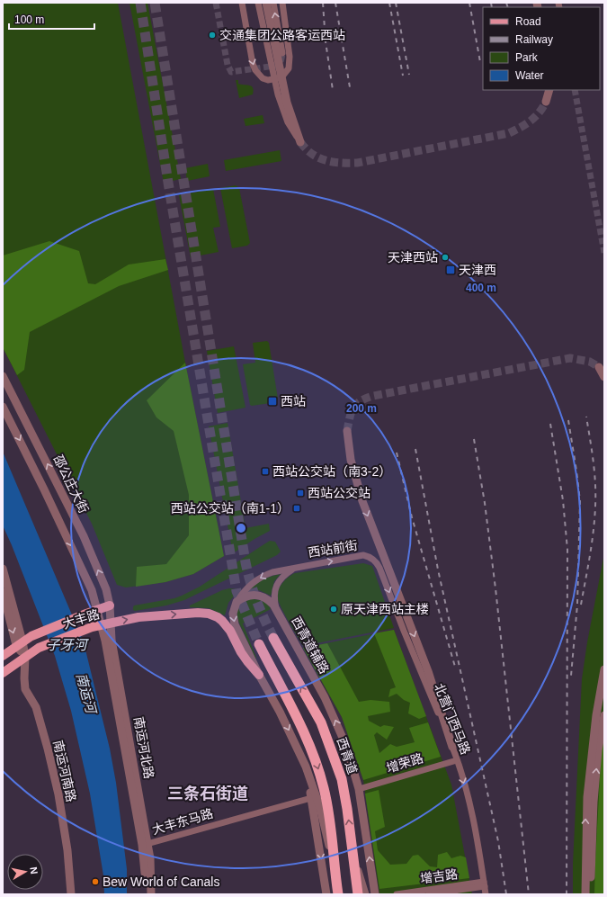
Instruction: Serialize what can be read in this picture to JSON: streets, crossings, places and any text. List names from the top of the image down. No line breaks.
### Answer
{"streets":{"highway":["西青道"],"main road":["大丰路"],"street":["邵公庄大街","西站前街","西青道辅路","北营门西马路","南运河北路","增荣路","南运河南路","大丰东马路","增吉路"]},"crossings":[["邵公庄大街","大丰路"],["邵公庄大街","南运河北路"],["西站前街","西青道辅路"],["西站前街","北营门西马路"],["大丰路","南运河北路"],["大丰路","南运河南路"],["西青道辅路","增荣路"],["北营门西马路","增荣路"],["北营门西马路","增吉路"],["南运河北路","大丰东马路"]],"districts":["三条石街道"],"water":["子牙河","南运河"],"places":{"other":["交通集团公路客运西站","天津西站","原天津西站主楼","Bew World of Canals"],"transit":["天津西","西站","西站公交站（南3-2）","西站公交站","西站公交站（南1-1）"]},"legend":["Road","Railway","Park","Water"],"scale_bar":"100 m","north":"right","rings":["400 m","200 m"]}
